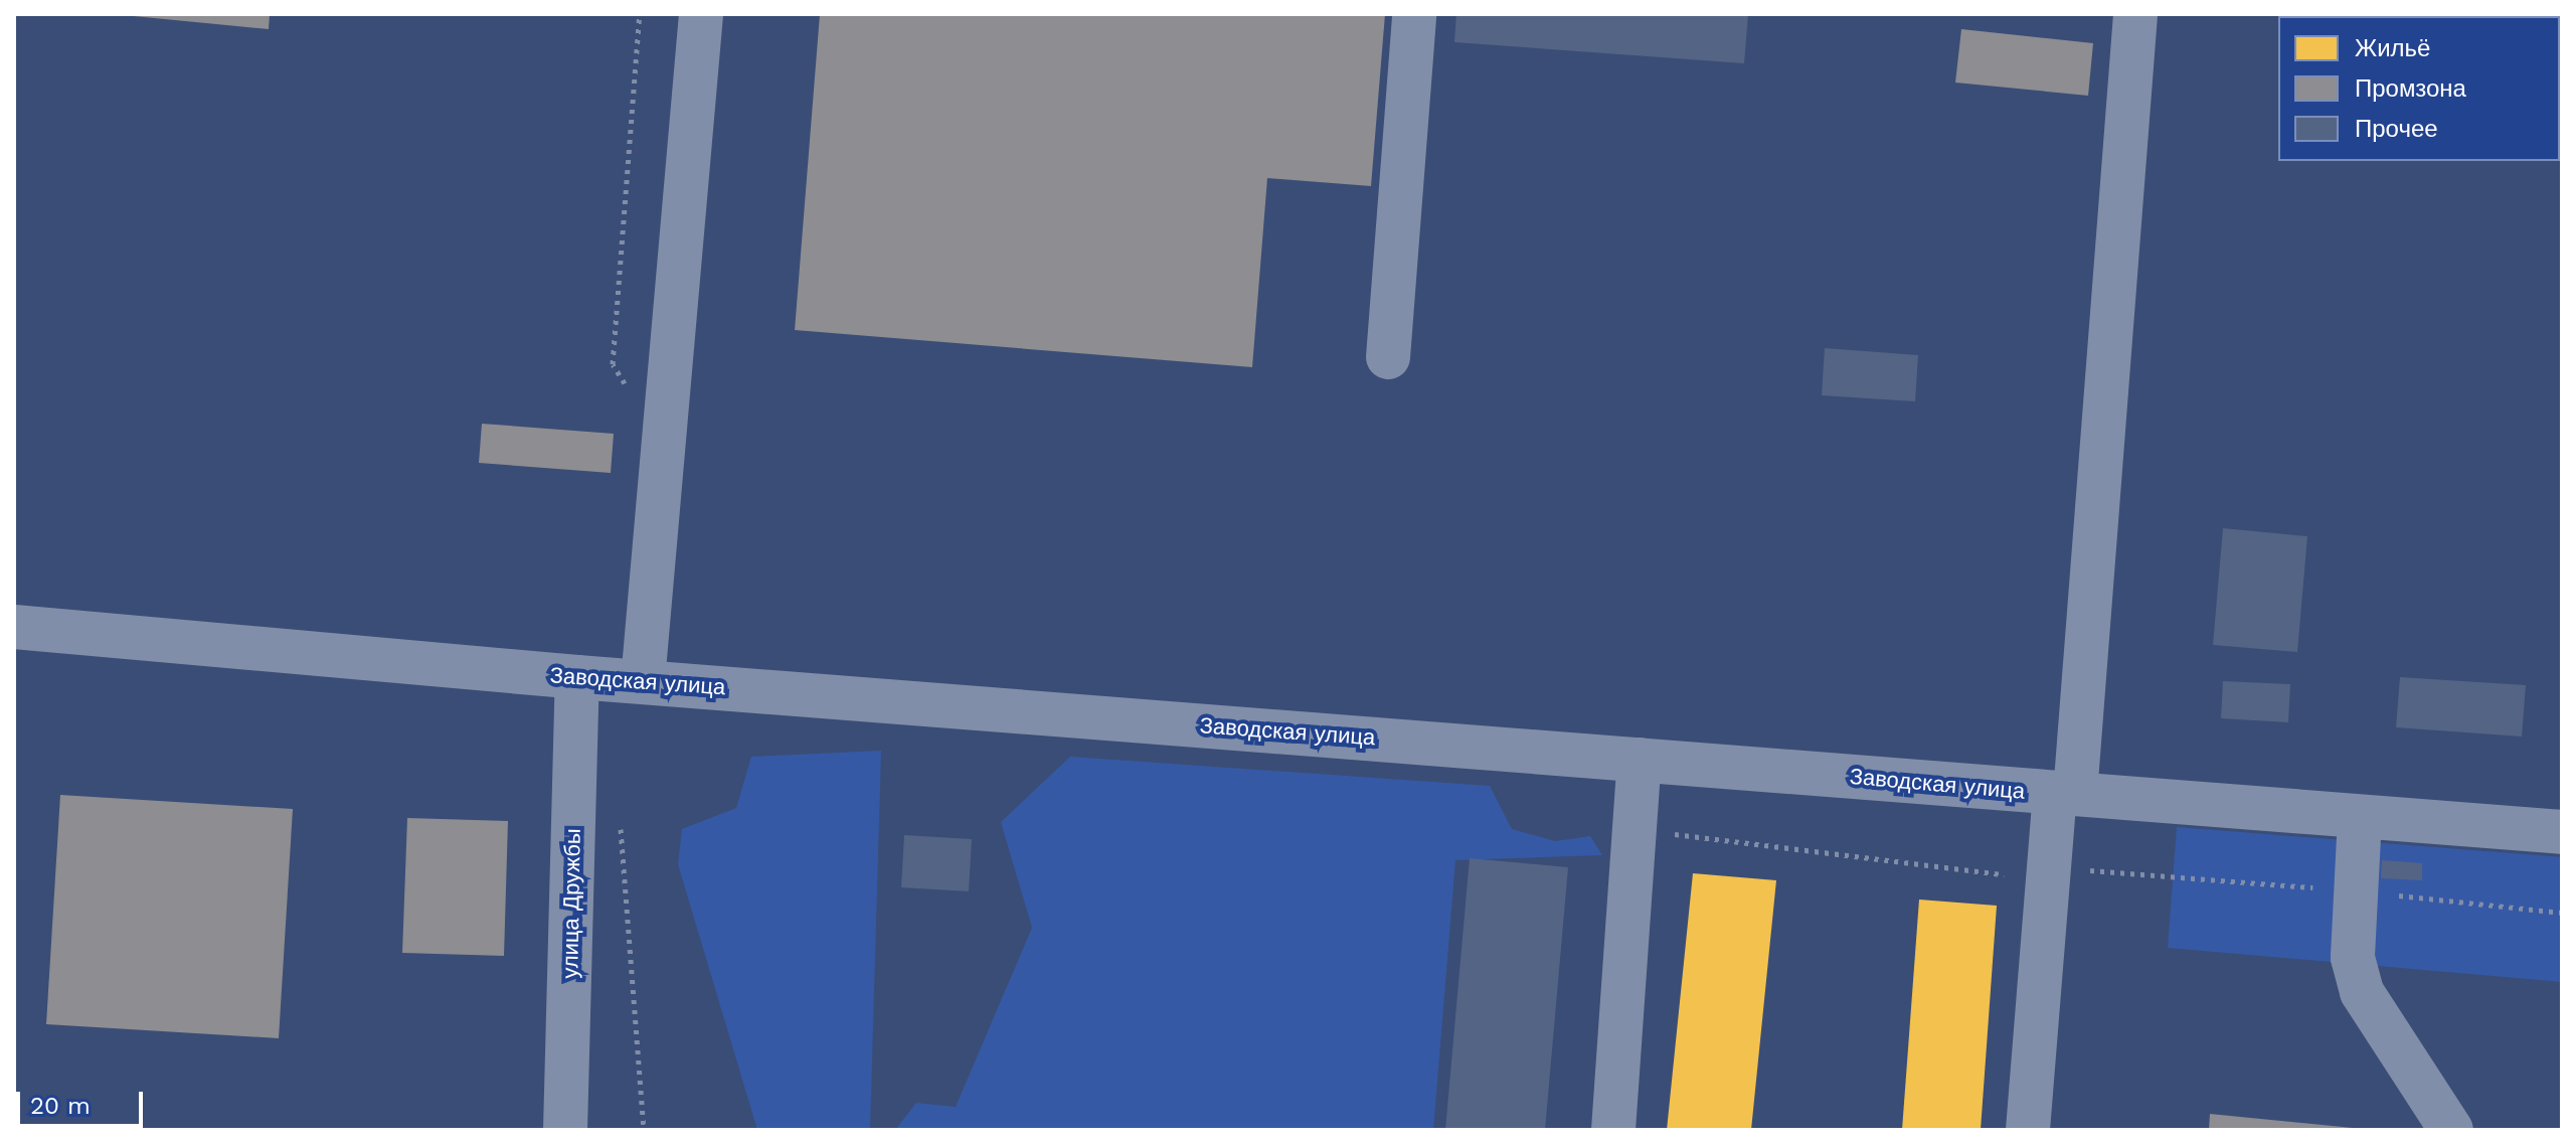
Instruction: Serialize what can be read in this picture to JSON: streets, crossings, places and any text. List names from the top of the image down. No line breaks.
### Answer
{"streets":{"street":["Заводская улица","улица Дружбы"]},"crossings":[["Заводская улица","улица Дружбы"]],"legend":["Жильё","Промзона","Прочее"],"scale_bar":"20 m"}
